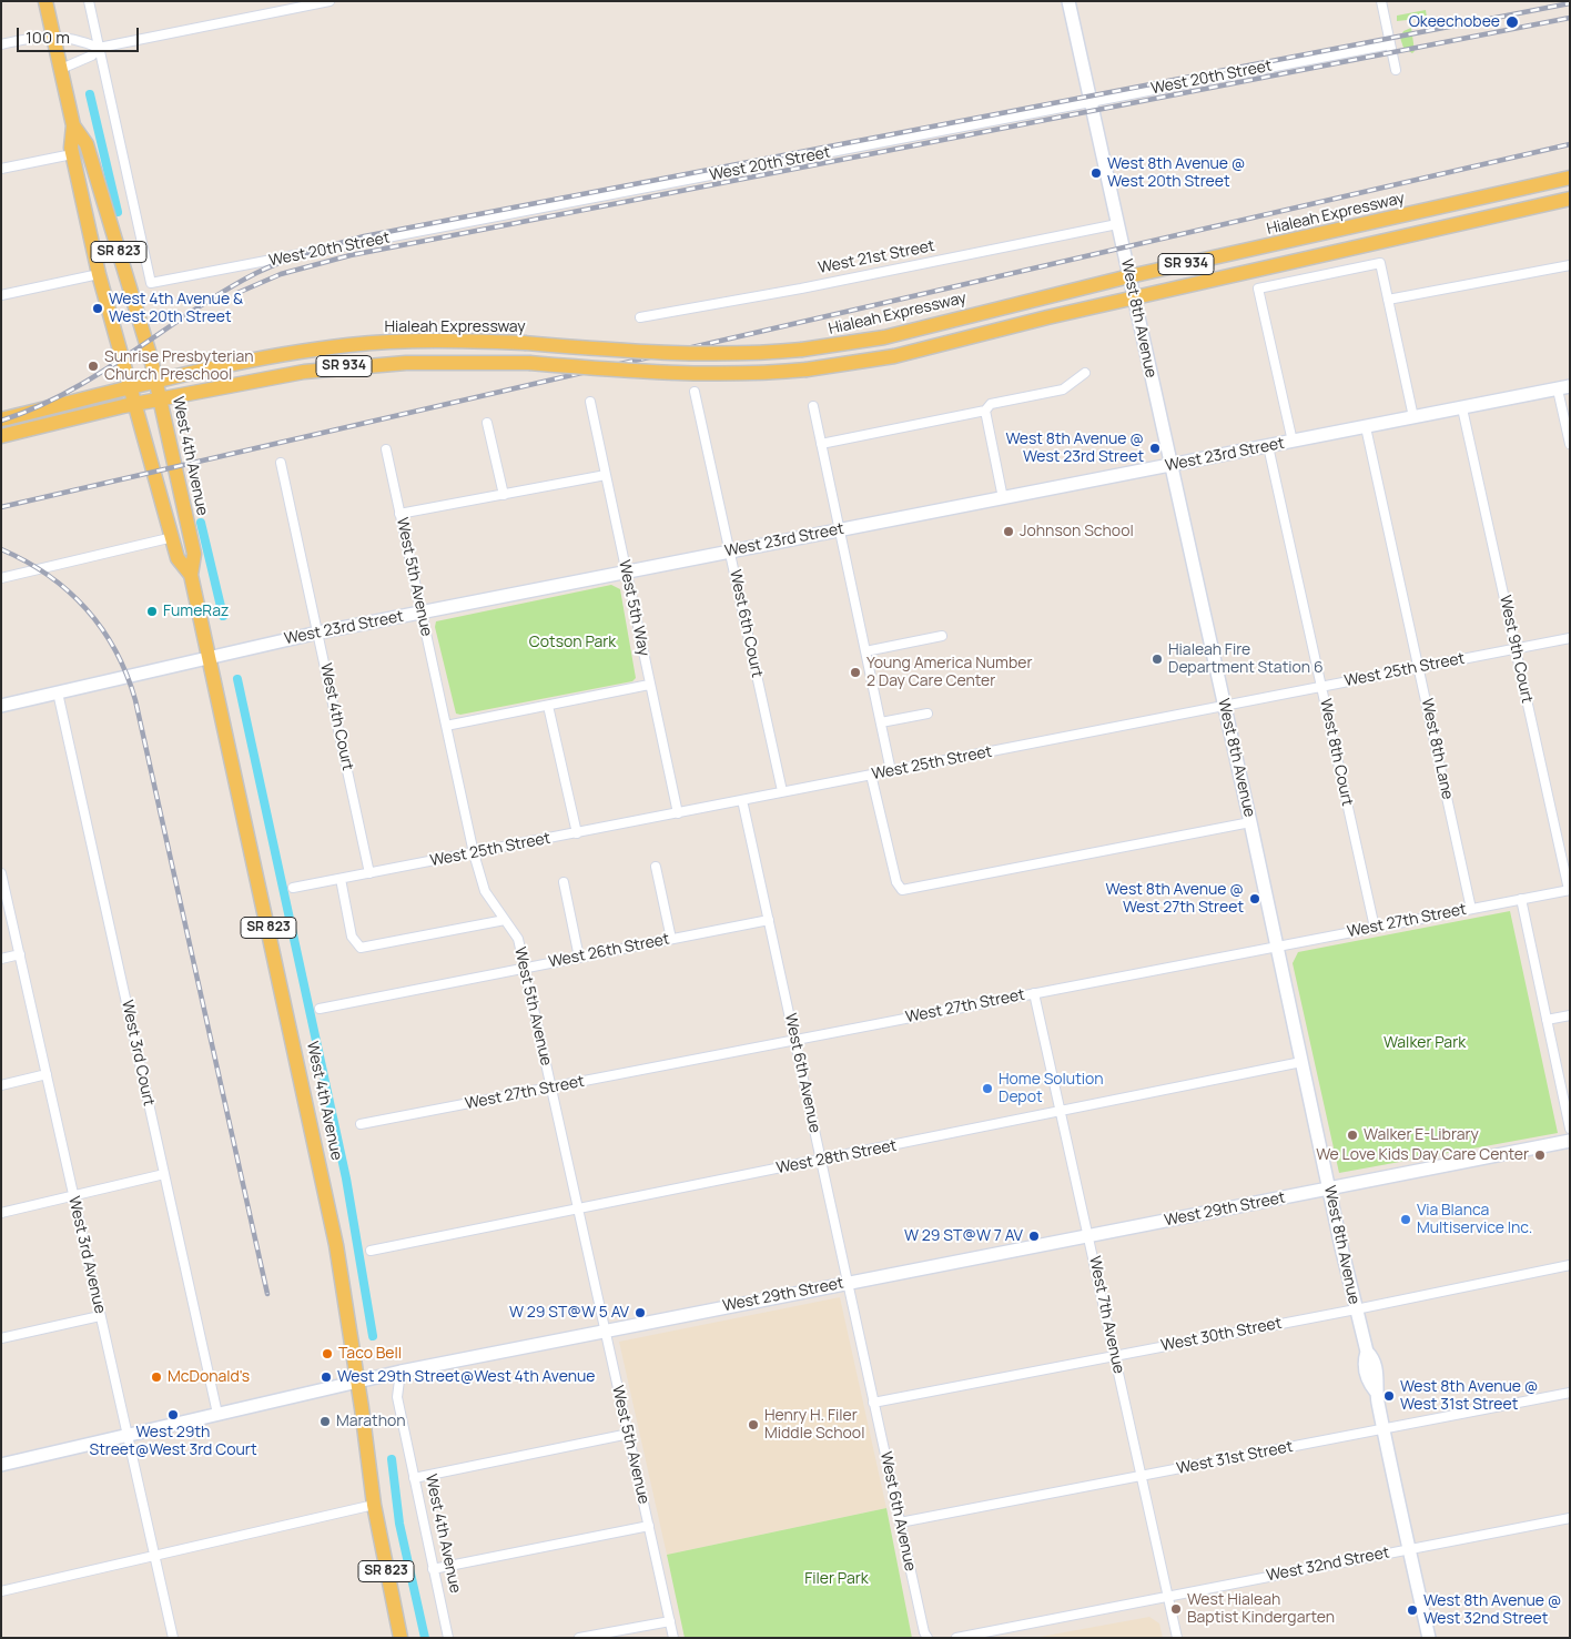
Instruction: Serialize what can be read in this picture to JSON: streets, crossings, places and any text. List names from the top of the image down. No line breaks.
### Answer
{"streets":{"main road":["Hialeah Expressway","SR 823","SR 934","West 4th Avenue"],"street":["West 20th Street","West 21st Street","West 8th Avenue","West 23rd Street","West 5th Avenue","West 5th Way","West 6th Court","West 9th Court","West 25th Street","West 4th Court","West 8th Lane","West 8th Court","West 27th Street","West 26th Street","West 3rd Court","West 6th Avenue","West 28th Street","West 29th Street","West 3rd Avenue","West 7th Avenue","West 30th Street","West 31st Street","West 32nd Street"]},"crossings":[["West 20th Street","West 8th Avenue"],["Hialeah Expressway","SR 934"],["Hialeah Expressway","West 8th Avenue"],["Hialeah Expressway","West 4th Avenue"],["West 21st Street","West 8th Avenue"],["SR 934","West 8th Avenue"],["SR 934","West 4th Avenue"],["West 8th Avenue","West 23rd Street"],["West 8th Avenue","West 25th Street"],["West 8th Avenue","West 27th Street"],["West 8th Avenue","West 28th Street"],["West 8th Avenue","West 29th Street"],["West 8th Avenue","West 30th Street"],["West 8th Avenue","West 31st Street"],["West 8th Avenue","West 32nd Street"],["West 23rd Street","West 4th Avenue"],["West 23rd Street","West 5th Avenue"],["West 23rd Street","West 5th Way"],["West 23rd Street","West 6th Court"],["West 23rd Street","West 9th Court"],["West 23rd Street","West 4th Court"],["West 23rd Street","West 8th Lane"],["West 23rd Street","West 8th Court"],["West 23rd Street","West 3rd Court"],["West 4th Avenue","West 29th Street"],["West 5th Avenue","West 25th Street"],["West 5th Avenue","West 27th Street"],["West 5th Avenue","West 26th Street"],["West 5th Avenue","West 28th Street"],["West 5th Avenue","West 29th Street"],["West 5th Way","West 25th Street"],["West 6th Court","West 25th Street"],["West 9th Court","West 25th Street"],["West 9th Court","West 27th Street"],["West 25th Street","West 4th Court"],["West 25th Street","West 8th Lane"],["West 25th Street","West 8th Court"],["West 25th Street","West 6th Avenue"],["West 8th Lane","West 27th Street"],["West 8th Court","West 27th Street"],["West 27th Street","West 6th Avenue"],["West 27th Street","West 7th Avenue"],["West 26th Street","West 6th Avenue"],["West 3rd Court","West 29th Street"],["West 6th Avenue","West 28th Street"],["West 6th Avenue","West 29th Street"],["West 6th Avenue","West 30th Street"],["West 6th Avenue","West 31st Street"],["West 28th Street","West 7th Avenue"],["West 29th Street","West 3rd Avenue"],["West 29th Street","West 7th Avenue"],["West 7th Avenue","West 30th Street"],["West 7th Avenue","West 31st Street"],["West 7th Avenue","West 32nd Street"]],"parks":["Cotson Park","Walker Park","Filer Park"],"places":["Okeechobee","West 8th Avenue @ West 20th Street","West 4th Avenue & West 20th Street","Sunrise Presbyterian Church Preschool","West 8th Avenue @ West 23rd Street","Johnson School","FumeRaz","Hialeah Fire Department Station 6","Young America Number 2 Day Care Center","West 8th Avenue @ West 27th Street","Home Solution Depot","Walker E-Library","We Love Kids Day Care Center","Via Blanca Multiservice Inc.","W 29 ST@W 7 AV","W 29 ST@W 5 AV","Taco Bell","McDonald's","West 29th Street@West 4th Avenue","West 8th Avenue @ West 31st Street","West 29th Street@West 3rd Court","Marathon","Henry H. Filer Middle School","West Hialeah Baptist Kindergarten","West 8th Avenue @ West 32nd Street"],"scale_bar":"100 m"}
